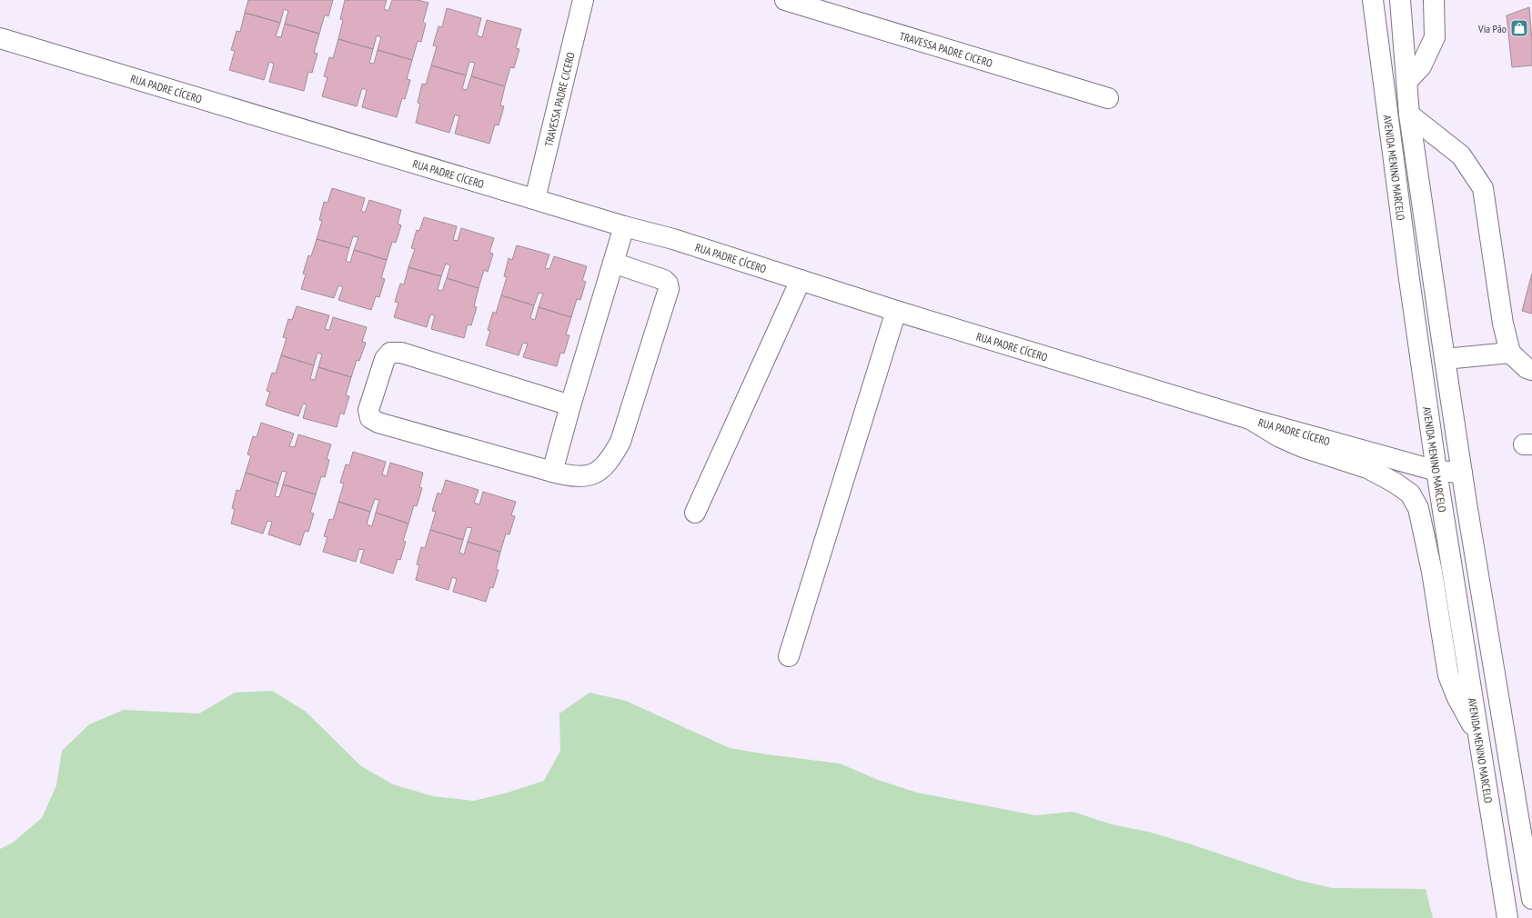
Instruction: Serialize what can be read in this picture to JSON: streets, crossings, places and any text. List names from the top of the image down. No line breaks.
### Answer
{"streets":{"street":["TRAVESSA PADRE CICERO","RUA PADRE CÍCERO","AVENIDA MENINO MARCELO"]},"crossings":[["TRAVESSA PADRE CICERO","RUA PADRE CÍCERO"],["RUA PADRE CÍCERO","AVENIDA MENINO MARCELO"]],"places":{"shop":["Via Pão"]}}
